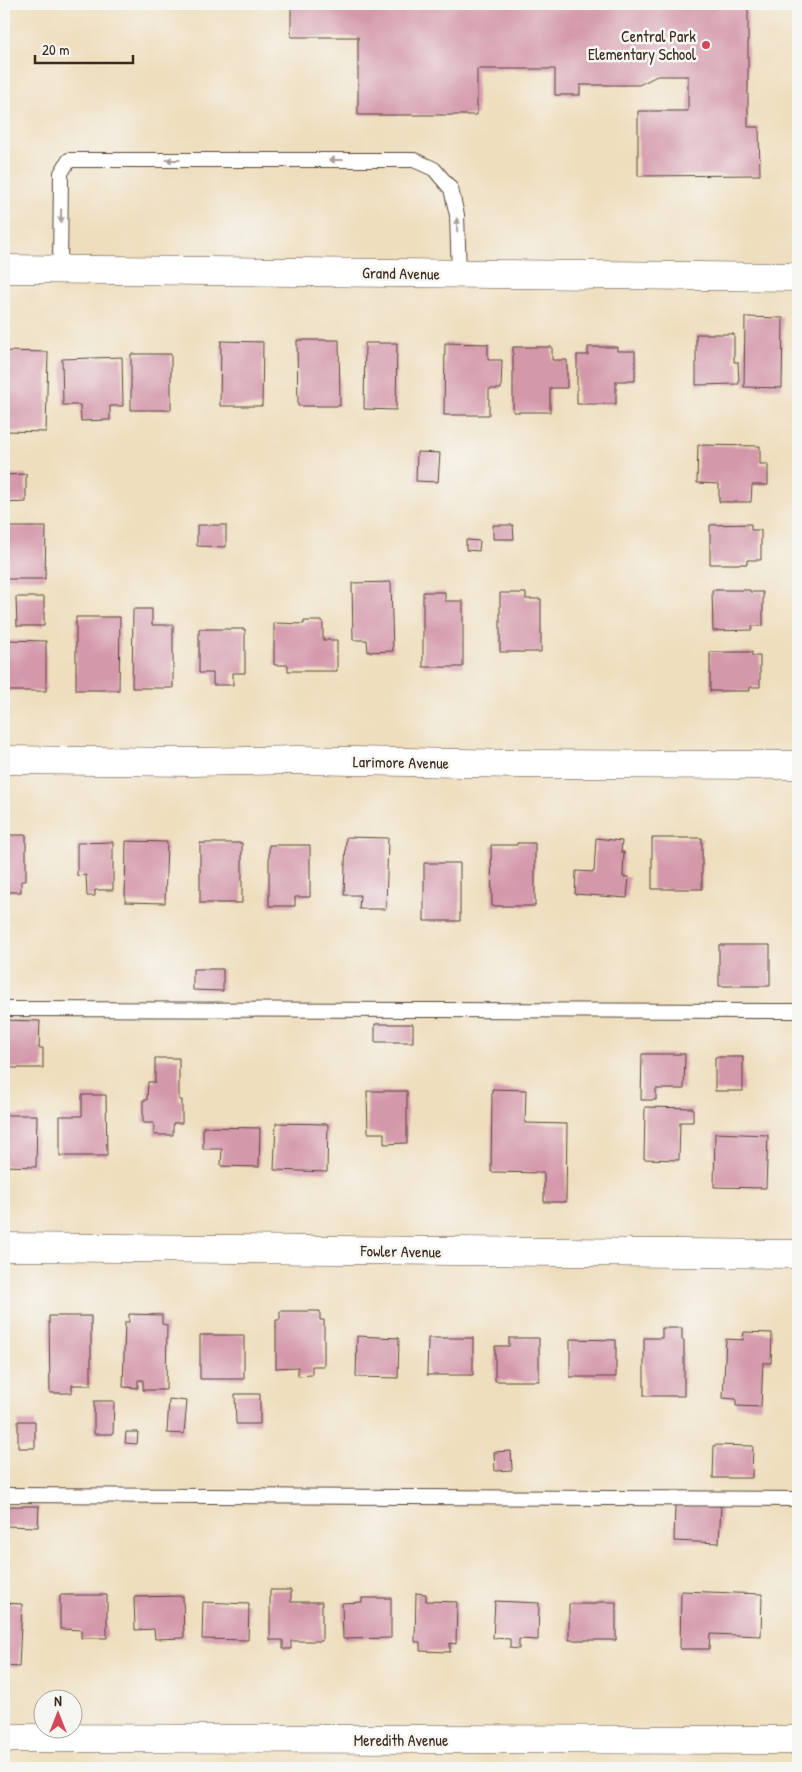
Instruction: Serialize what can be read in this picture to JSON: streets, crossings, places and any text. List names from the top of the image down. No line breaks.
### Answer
{"streets":{"street":["Grand Avenue","Larimore Avenue","Fowler Avenue","Meredith Avenue"]},"places":["Central Park Elementary School"],"scale_bar":"20 m","north":"top"}
